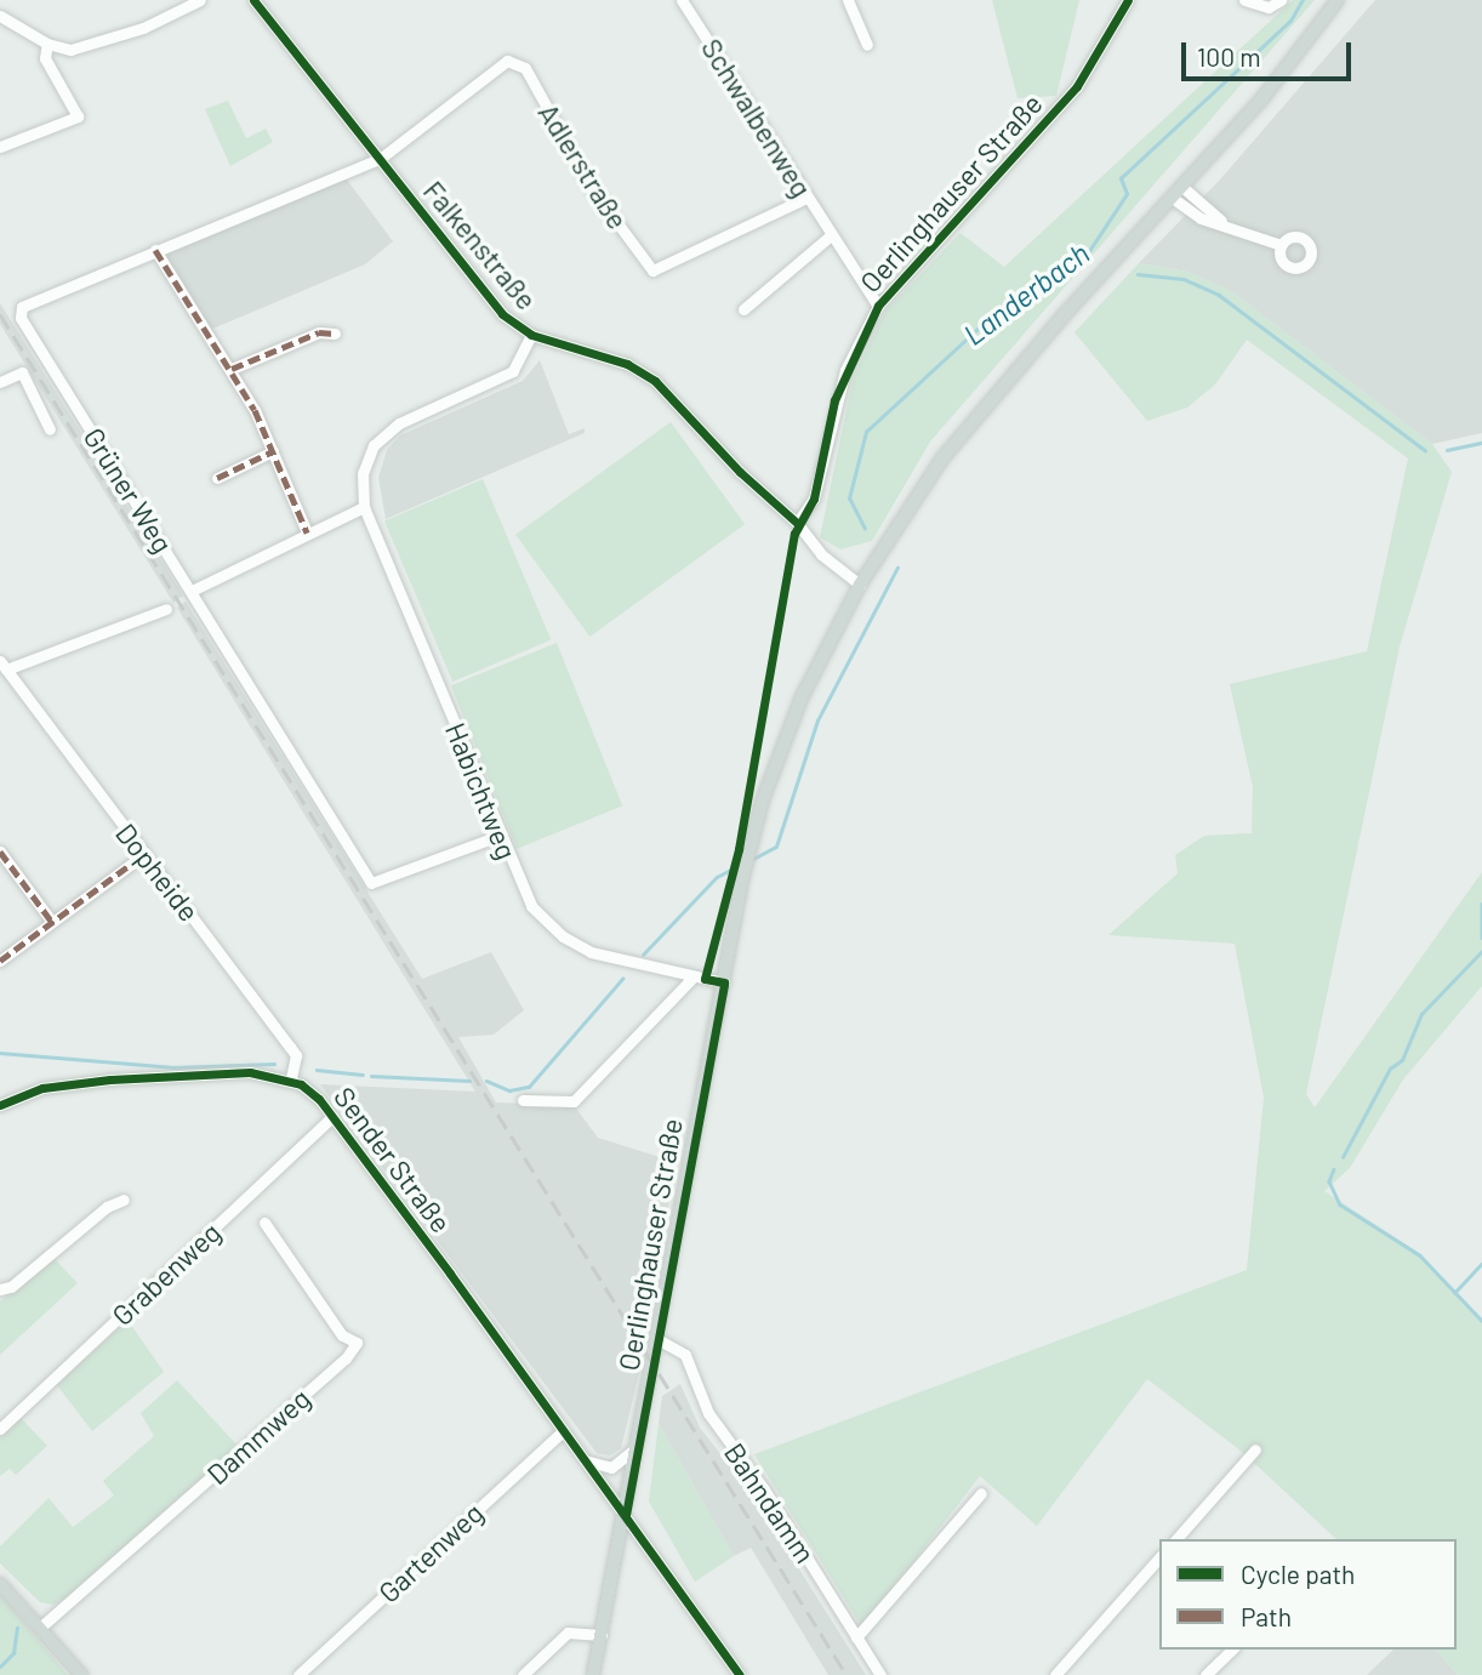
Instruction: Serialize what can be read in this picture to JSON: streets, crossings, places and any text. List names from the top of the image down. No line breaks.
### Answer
{"streets":{"main road":["Oerlinghauser Straße"],"street":["Schwalbenweg","Adlerstraße","Falkenstraße","Grüner Weg","Habichtweg","Dopheide","Sender Straße","Grabenweg","Dammweg","Bahndamm","Gartenweg"]},"crossings":[["Schwalbenweg","Adlerstraße"],["Schwalbenweg","Oerlinghauser Straße"],["Adlerstraße","Falkenstraße"],["Adlerstraße","Grüner Weg"],["Oerlinghauser Straße","Falkenstraße"],["Oerlinghauser Straße","Habichtweg"],["Oerlinghauser Straße","Sender Straße"],["Oerlinghauser Straße","Bahndamm"],["Falkenstraße","Grüner Weg"],["Falkenstraße","Habichtweg"],["Grüner Weg","Habichtweg"],["Dopheide","Sender Straße"],["Sender Straße","Grabenweg"],["Sender Straße","Gartenweg"]],"water":["Landerbach"],"legend":["Cycle path","Path"],"scale_bar":"100 m"}
